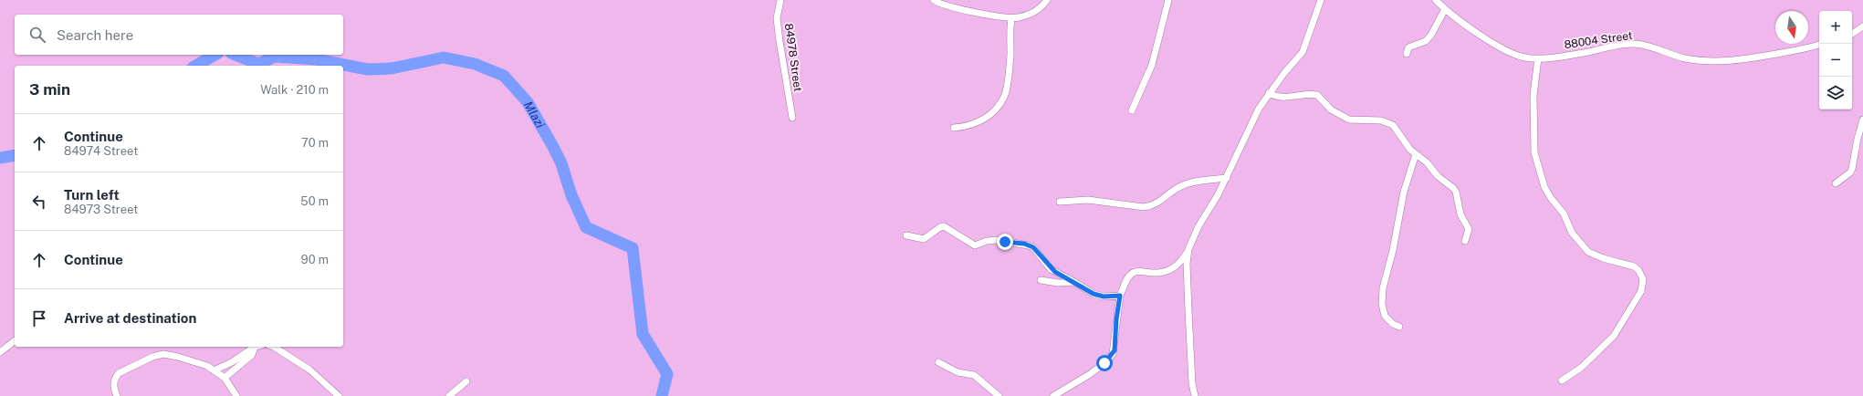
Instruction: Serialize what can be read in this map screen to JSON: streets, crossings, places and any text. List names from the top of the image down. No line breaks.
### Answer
{"streets":{"street":["88004 Street","84978 Street"]},"water":["Mlazi"],"north":"bottom","page":{"map_buttons":["+","−"],"search":"Search here","heading":["3 min","Walk · 210 m"],"list":[["Continue","84974 Street","70 m"],["Turn left","84973 Street","50 m"],["Continue","90 m"],"Arrive at destination"]}}
